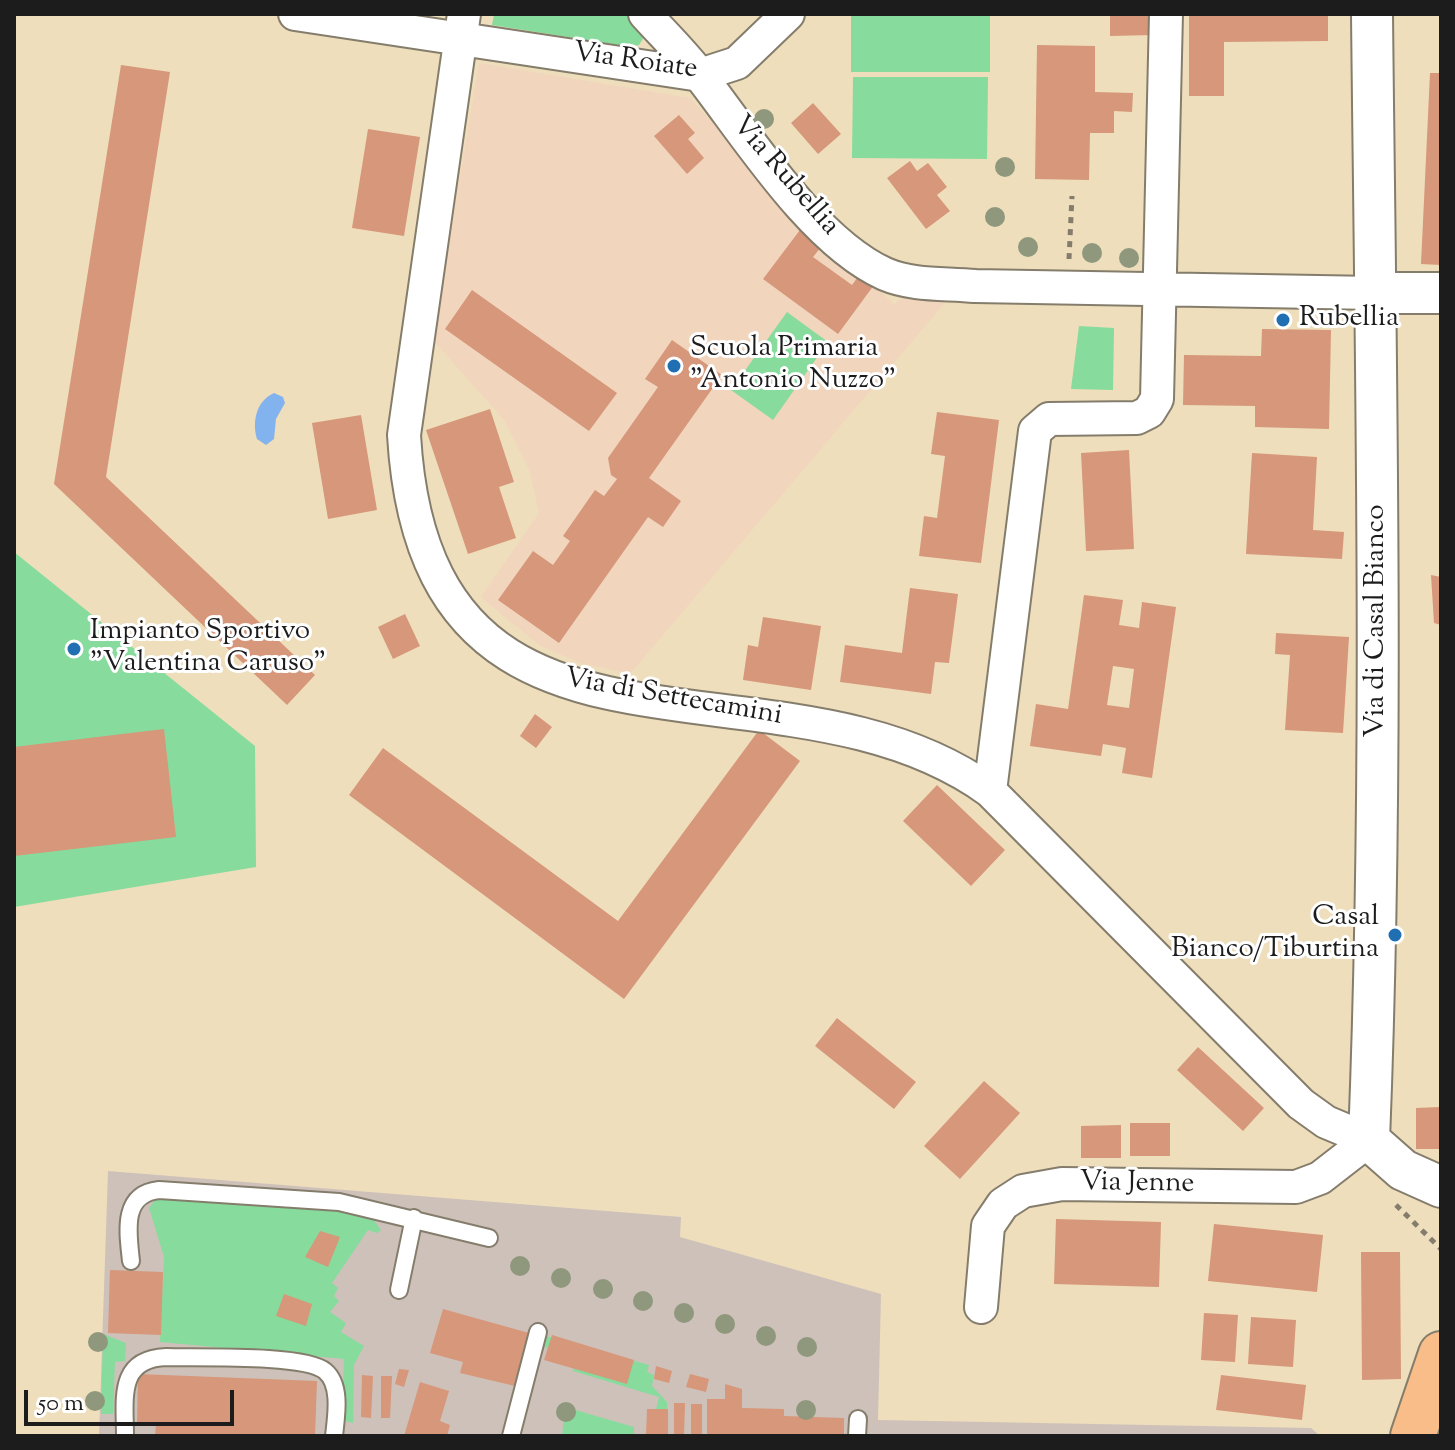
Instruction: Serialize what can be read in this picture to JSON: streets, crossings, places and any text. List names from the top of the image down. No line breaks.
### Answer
{"streets":{"street":["Via Roiate","Via Rubellia","Via di Casal Bianco","Via di Settecamini","Via Jenne"]},"crossings":[["Via Roiate","Via Rubellia"],["Via Roiate","Via di Settecamini"],["Via di Casal Bianco","Via di Settecamini"],["Via di Casal Bianco","Via Jenne"],["Via di Settecamini","Via Jenne"]],"places":["Rubellia","Scuola Primaria \"Antonio Nuzzo\"","Impianto Sportivo \"Valentina Caruso\"","Casal Bianco/Tiburtina"],"scale_bar":"50 m"}
